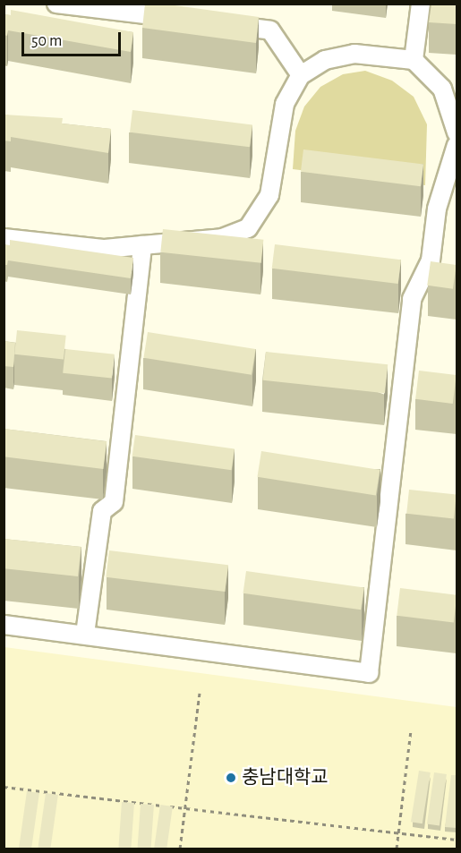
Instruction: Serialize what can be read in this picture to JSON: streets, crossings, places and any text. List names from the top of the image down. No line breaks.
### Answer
{"places":["충남대학교"],"scale_bar":"50 m"}
